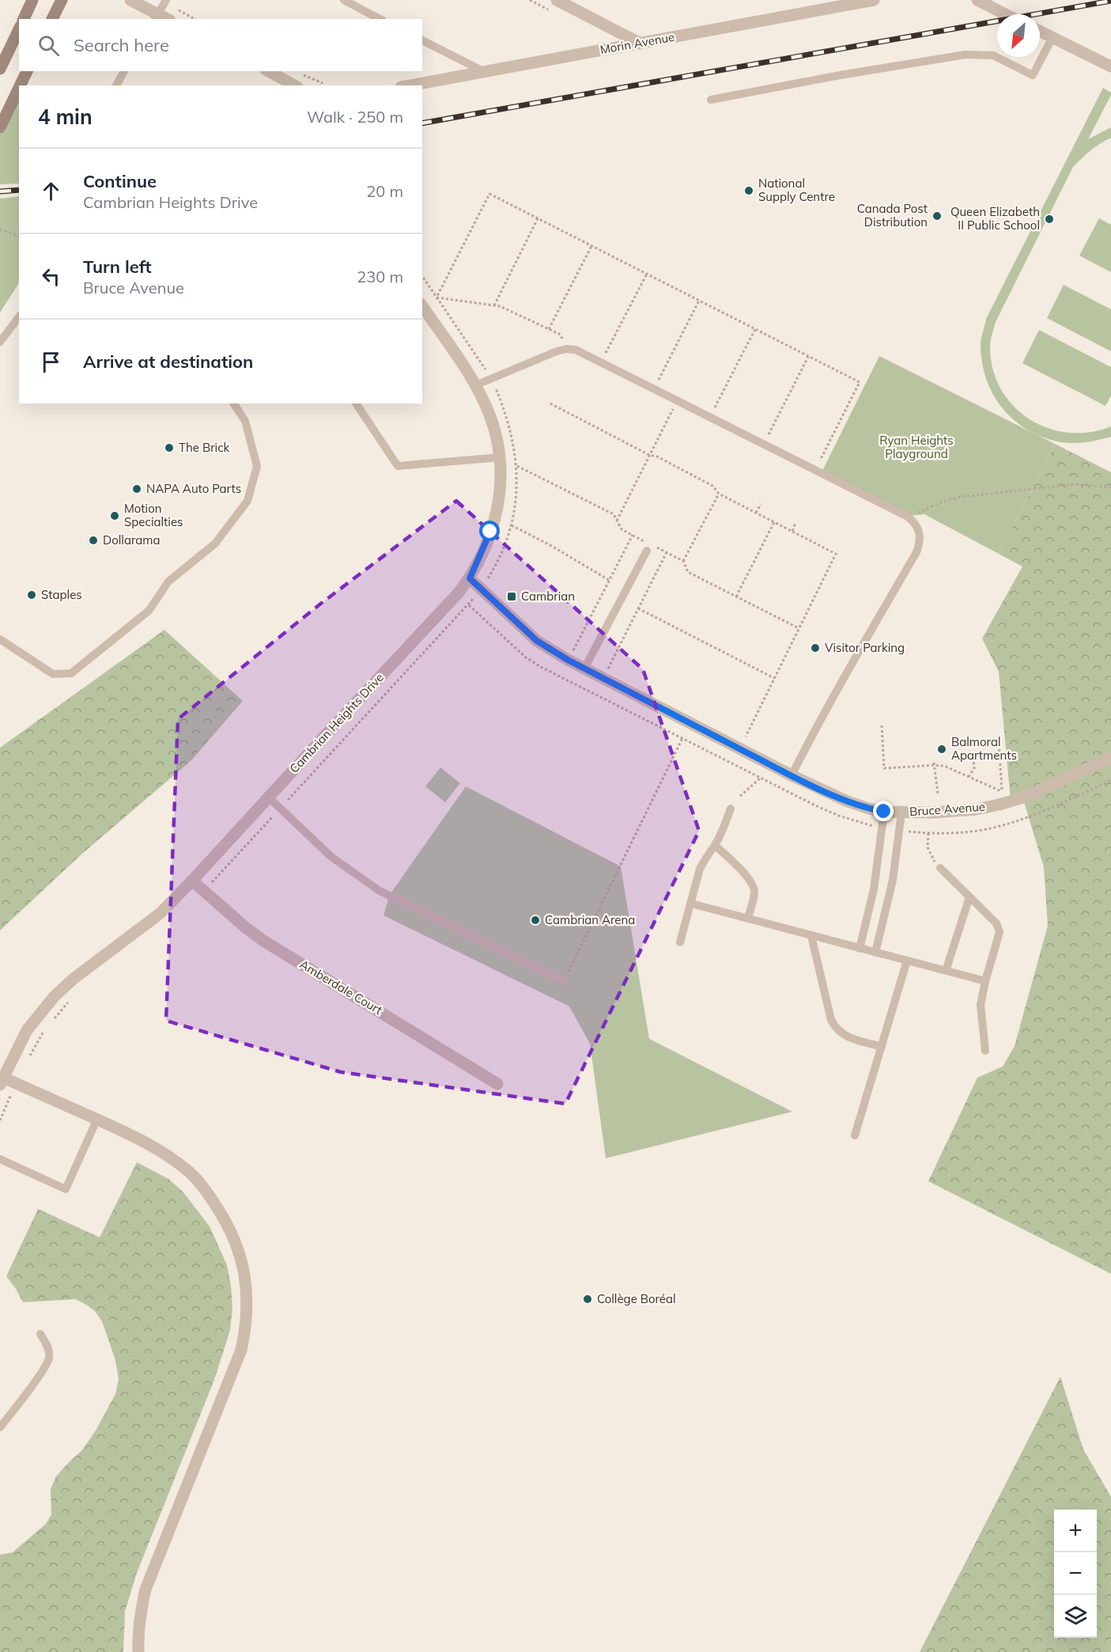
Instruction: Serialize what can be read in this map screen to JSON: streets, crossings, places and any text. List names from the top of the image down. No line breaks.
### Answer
{"streets":{"street":["Morin Avenue","Cambrian Heights Drive","Bruce Avenue","Amberdale Court"]},"crossings":[["Cambrian Heights Drive","Bruce Avenue"],["Cambrian Heights Drive","Amberdale Court"]],"parks":["Ryan Heights Playground"],"places":{"other":["National Supply Centre","Canada Post Distribution","Queen Elizabeth II Public School","The Brick","NAPA Auto Parts","Motion Specialties","Dollarama","Staples","Visitor Parking","Balmoral Apartments","Cambrian Arena","Collège Boréal"],"transit":["Cambrian"]},"north":"bottom left","page":{"search":"Search here","heading":["4 min","Walk · 250 m"],"list":[["Continue","Cambrian Heights Drive","20 m"],["Turn left","Bruce Avenue","230 m"],"Arrive at destination"],"map_buttons":["+","−"]}}
